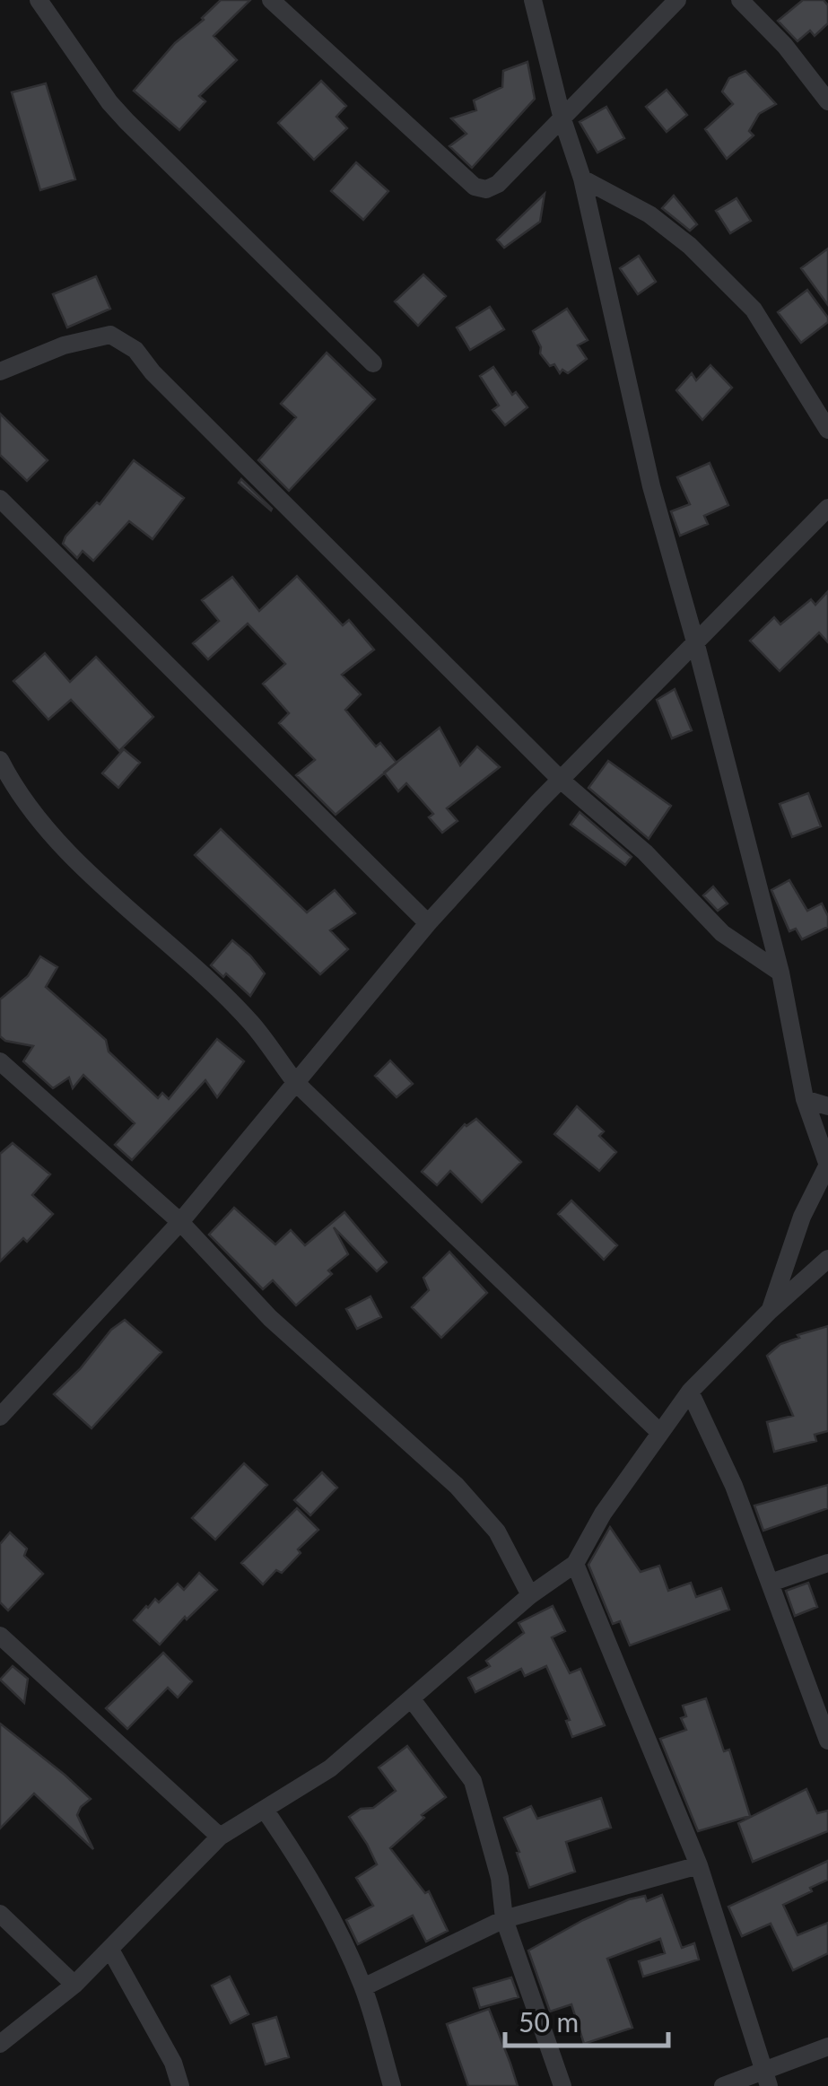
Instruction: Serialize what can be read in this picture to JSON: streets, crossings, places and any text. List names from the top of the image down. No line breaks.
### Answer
{"scale_bar":"50 m"}
